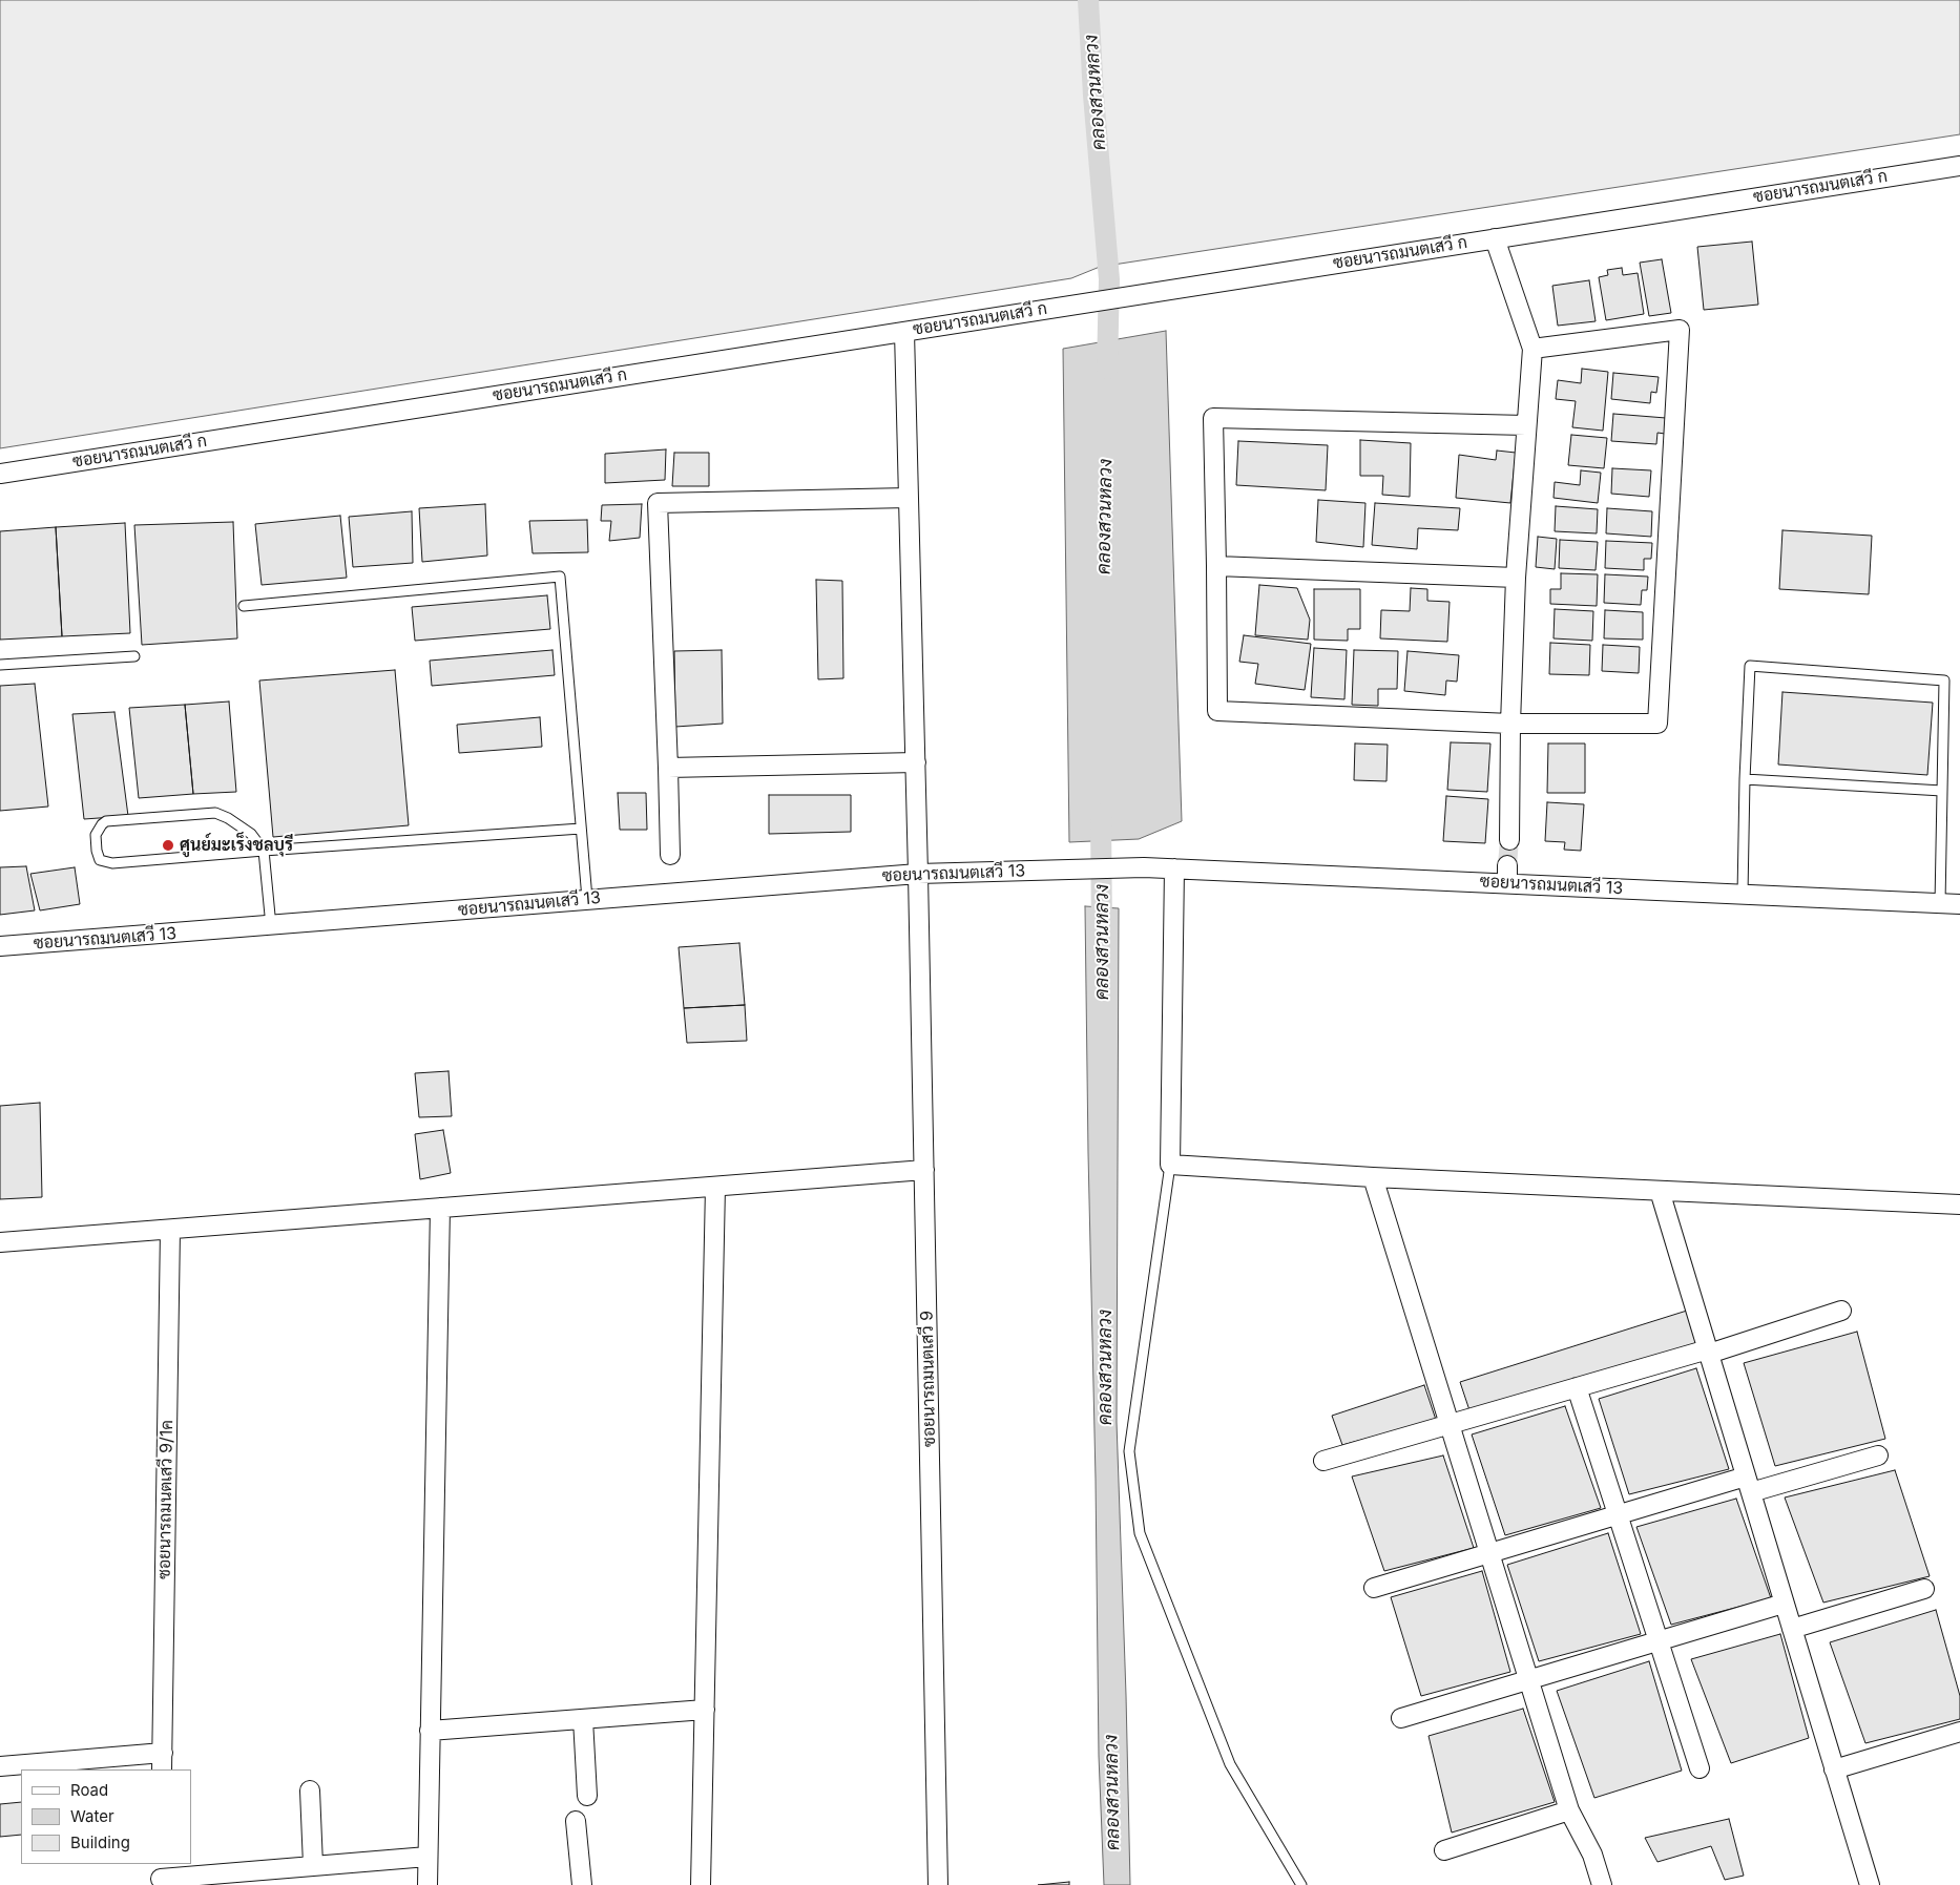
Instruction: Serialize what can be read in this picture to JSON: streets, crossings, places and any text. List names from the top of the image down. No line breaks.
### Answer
{"streets":{"street":["ซอยนารถมนตเสวี ก","ซอยนารถมนตเสวี 13","ซอยนารถมนตเสวี 9","ซอยนารถมนตเสวี 9/1ค"]},"crossings":[["ซอยนารถมนตเสวี ก","ซอยนารถมนตเสวี 9"],["ซอยนารถมนตเสวี 13","ซอยนารถมนตเสวี 9"]],"water":["คลองสวนหลวง"],"places":["ศูนย์มะเร็งชลบุรี"],"legend":["Road","Water","Building"]}
